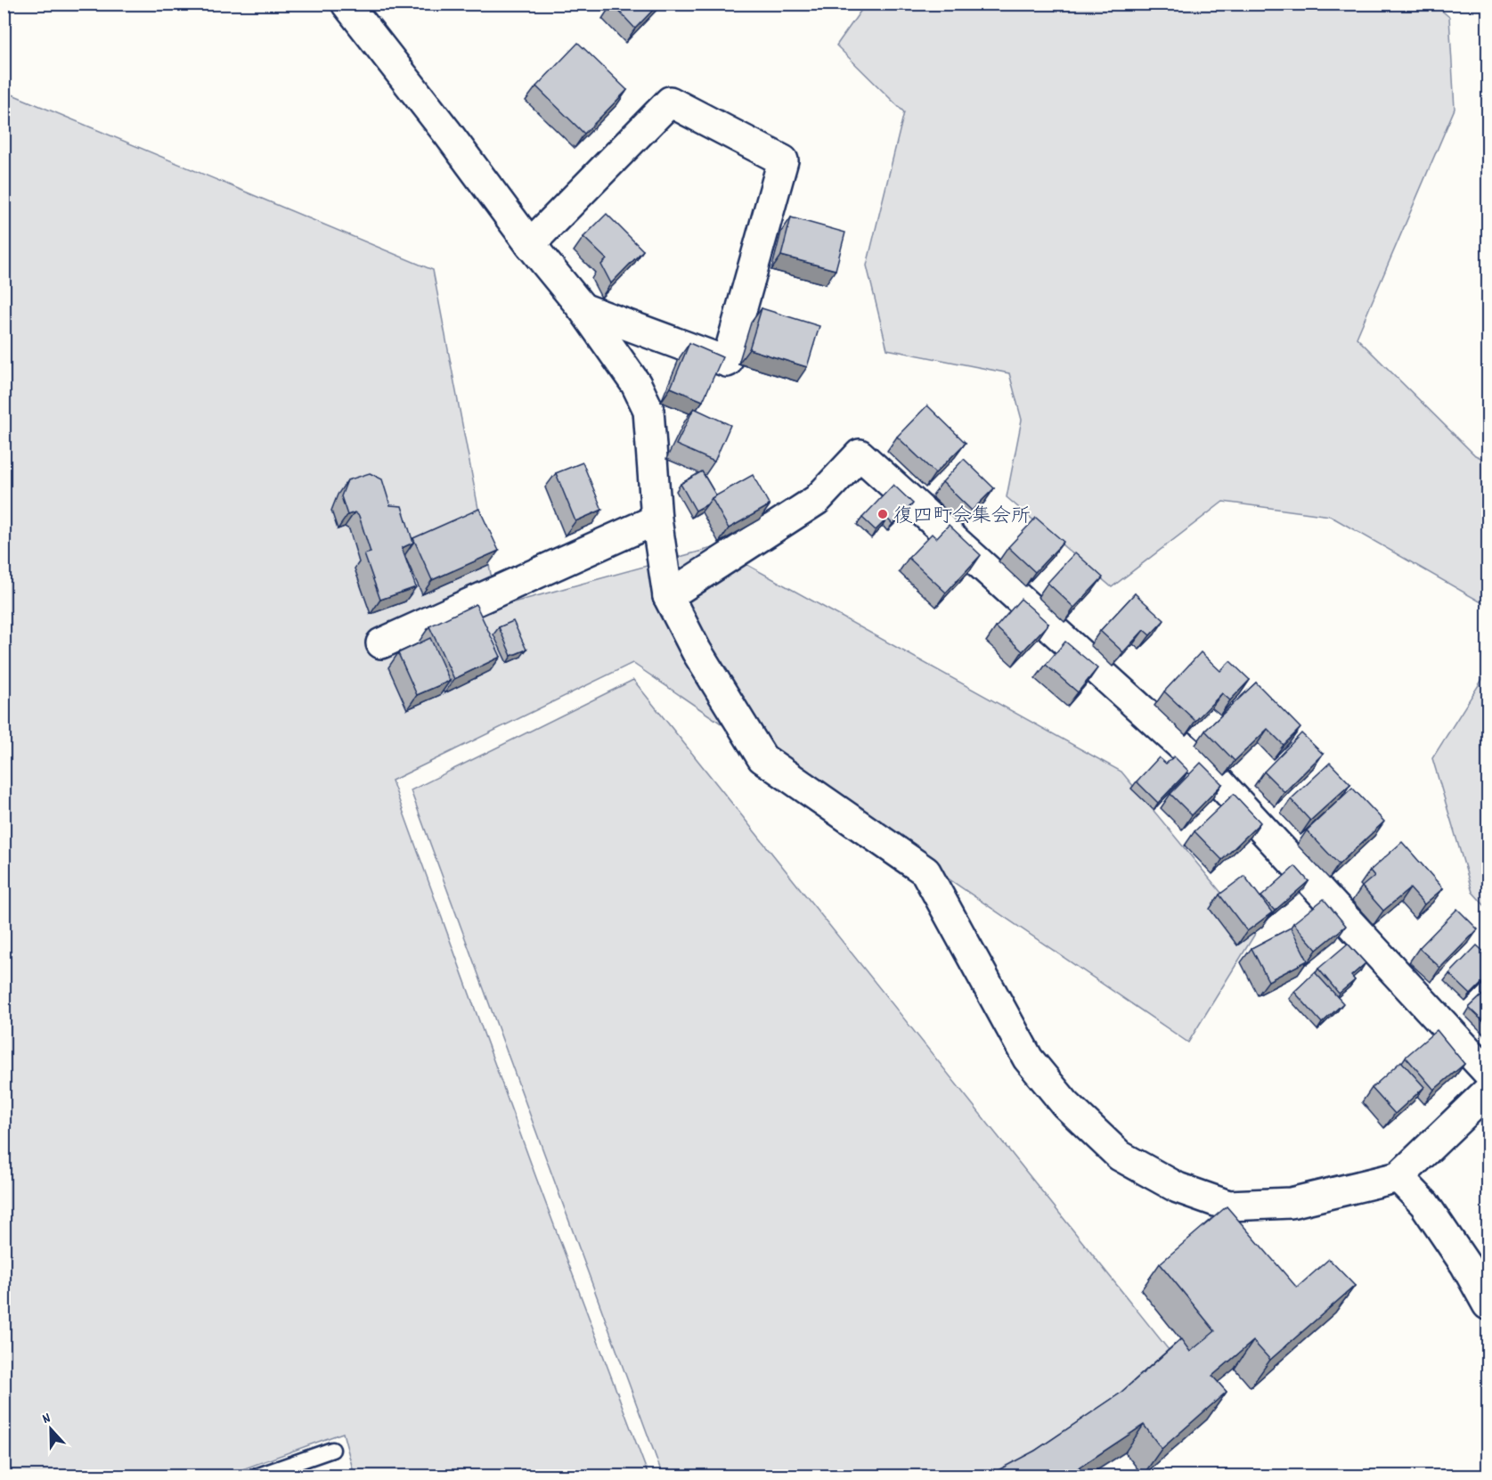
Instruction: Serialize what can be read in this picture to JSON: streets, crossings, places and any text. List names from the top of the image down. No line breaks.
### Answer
{"places":["復四町会集会所"],"north":"top"}
